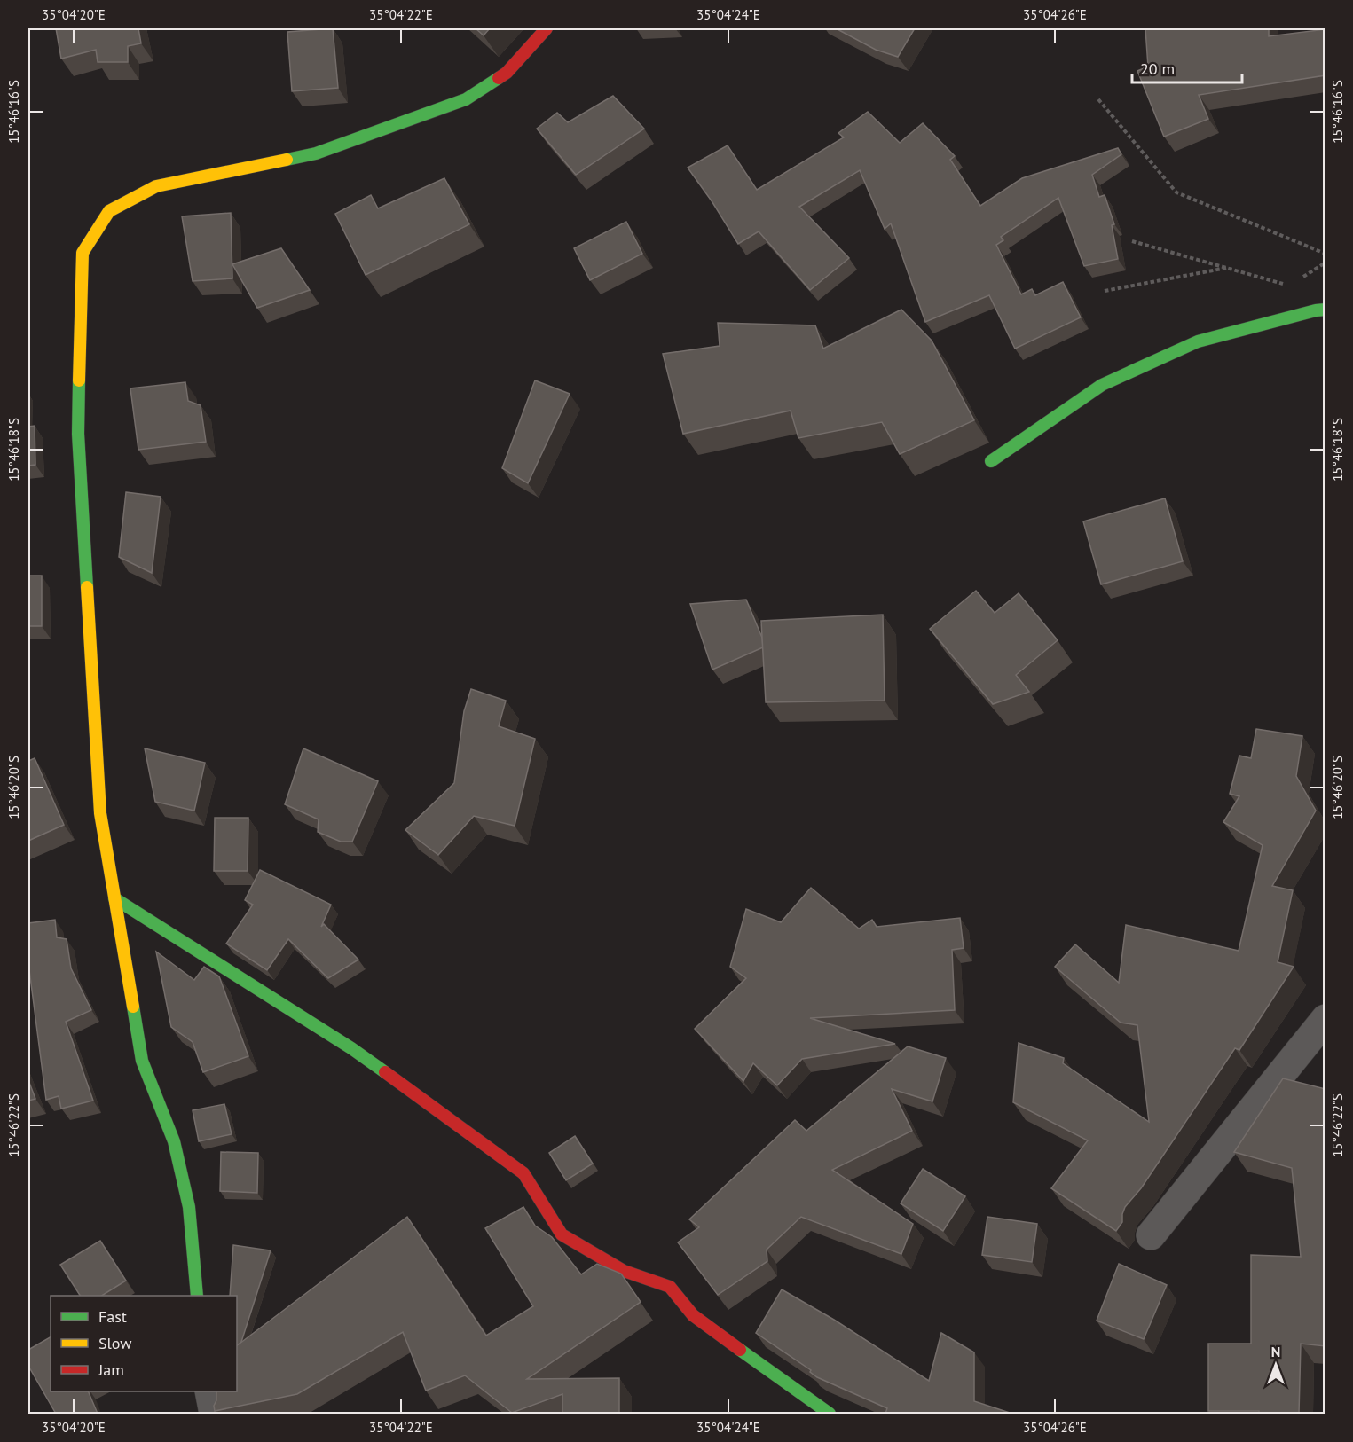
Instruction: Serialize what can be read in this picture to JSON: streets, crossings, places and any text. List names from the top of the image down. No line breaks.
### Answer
{"legend":["Fast","Slow","Jam"],"scale_bar":"20 m","north":"top","coordinates":["35°04'20\"E","35°04'22\"E","35°04'24\"E","35°04'26\"E","15°46'16\"S","15°46'18\"S","15°46'20\"S","15°46'22\"S"]}
